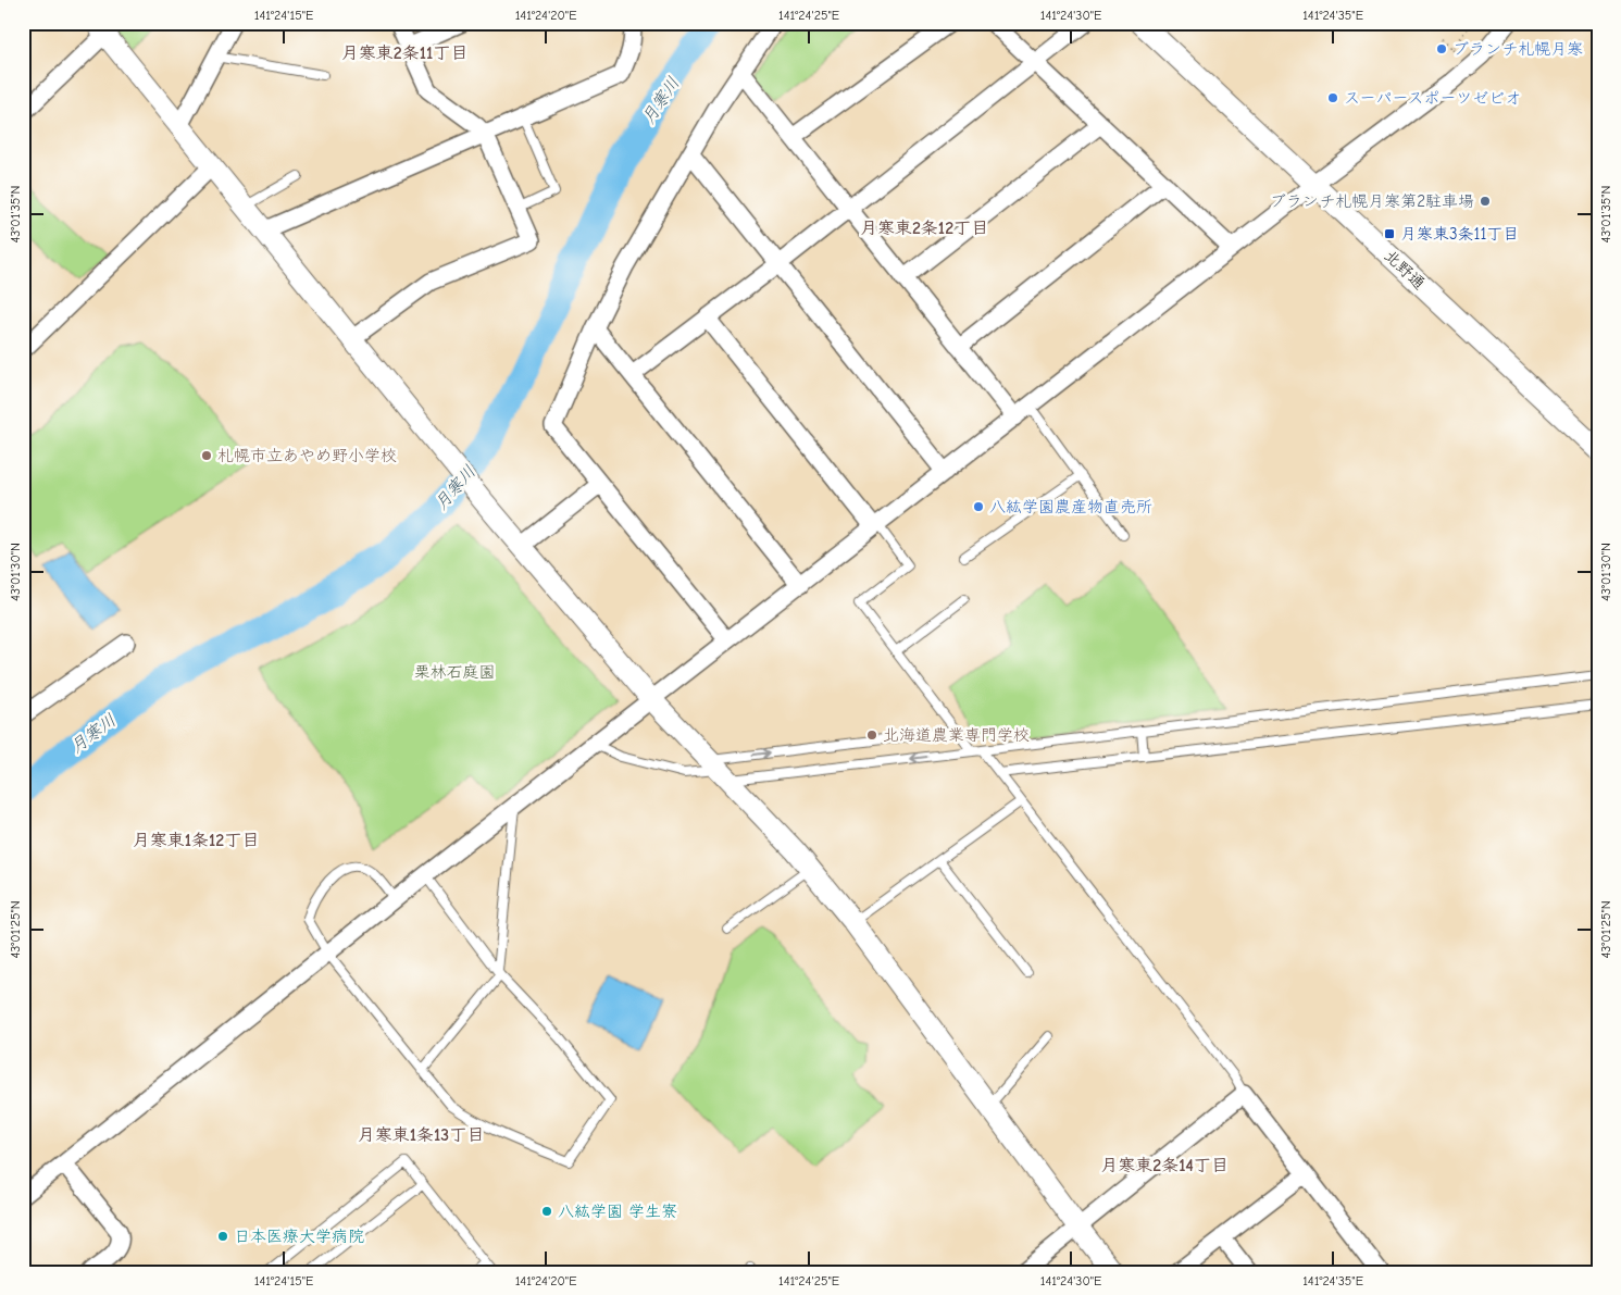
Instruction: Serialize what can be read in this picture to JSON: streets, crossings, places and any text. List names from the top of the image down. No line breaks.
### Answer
{"streets":{"street":["北野通"]},"districts":["月寒東2条11丁目","月寒東2条12丁目","月寒東1条12丁目","月寒東1条13丁目","月寒東2条14丁目"],"water":["月寒川"],"parks":["栗林石庭園"],"places":{"other":["ブランチ札幌月寒","スーパースポーツゼビオ","ブランチ札幌月寒第2駐車場","札幌市立あやめ野小学校","八紘学園農産物直売所","北海道農業専門学校","八紘学園 学生寮","日本医療大学病院"],"transit":["月寒東3条11丁目"]},"coordinates":["141°24'15\"E","141°24'20\"E","141°24'25\"E","141°24'30\"E","141°24'35\"E","43°01'35\"N","43°01'30\"N","43°01'25\"N"]}
